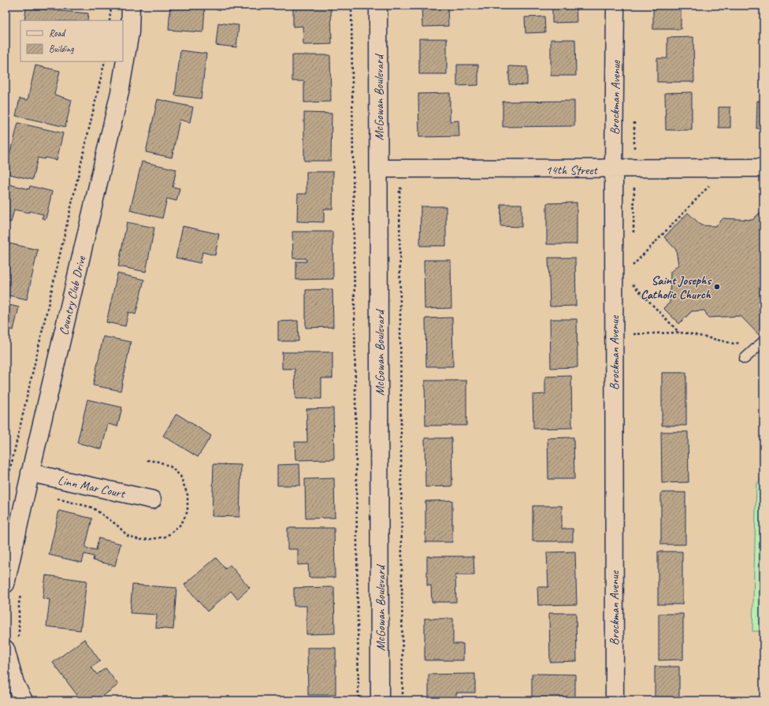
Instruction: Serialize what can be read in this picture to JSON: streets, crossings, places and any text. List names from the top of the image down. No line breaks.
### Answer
{"streets":{"street":["McGowan Boulevard","Brockman Avenue","14th Street","Country Club Drive","Linn Mar Court"]},"crossings":[["McGowan Boulevard","14th Street"],["Brockman Avenue","14th Street"],["Country Club Drive","Linn Mar Court"]],"places":["Saint Josephs Catholic Church"],"legend":["Road","Building"]}
